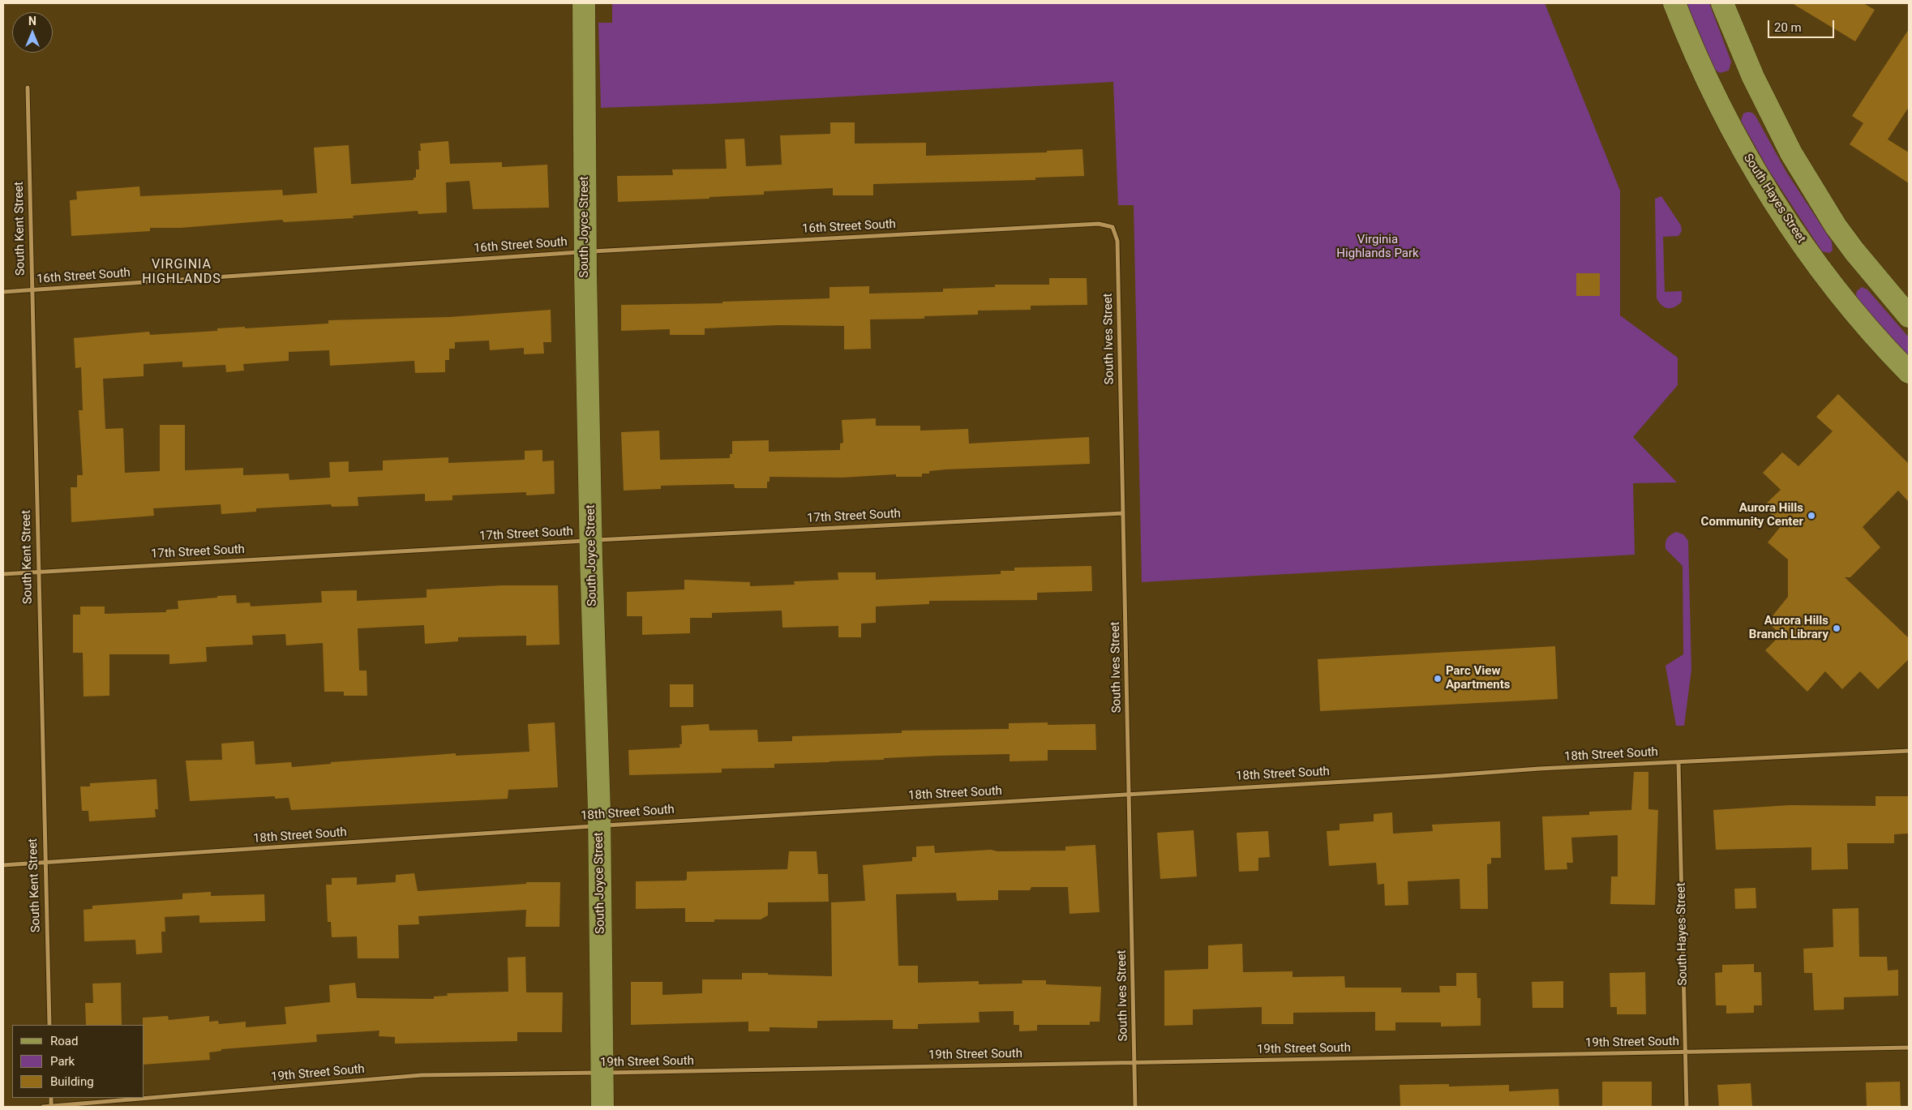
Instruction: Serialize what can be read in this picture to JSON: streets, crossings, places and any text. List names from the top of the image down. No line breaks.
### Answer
{"streets":{"street":["South Hayes Street","South Joyce Street","16th Street South","South Kent Street","South Ives Street","17th Street South","18th Street South","19th Street South"]},"crossings":[["South Hayes Street","18th Street South"],["South Hayes Street","19th Street South"],["South Joyce Street","16th Street South"],["South Joyce Street","17th Street South"],["South Joyce Street","18th Street South"],["South Joyce Street","19th Street South"],["16th Street South","South Kent Street"],["16th Street South","South Ives Street"],["South Kent Street","17th Street South"],["South Kent Street","18th Street South"],["South Ives Street","17th Street South"],["South Ives Street","18th Street South"],["South Ives Street","19th Street South"]],"districts":["VIRGINIA HIGHLANDS"],"parks":["Virginia Highlands Park"],"places":["Aurora Hills Community Center","Aurora Hills Branch Library","Parc View Apartments"],"legend":["Road","Park","Building"],"scale_bar":"20 m","north":"top"}
